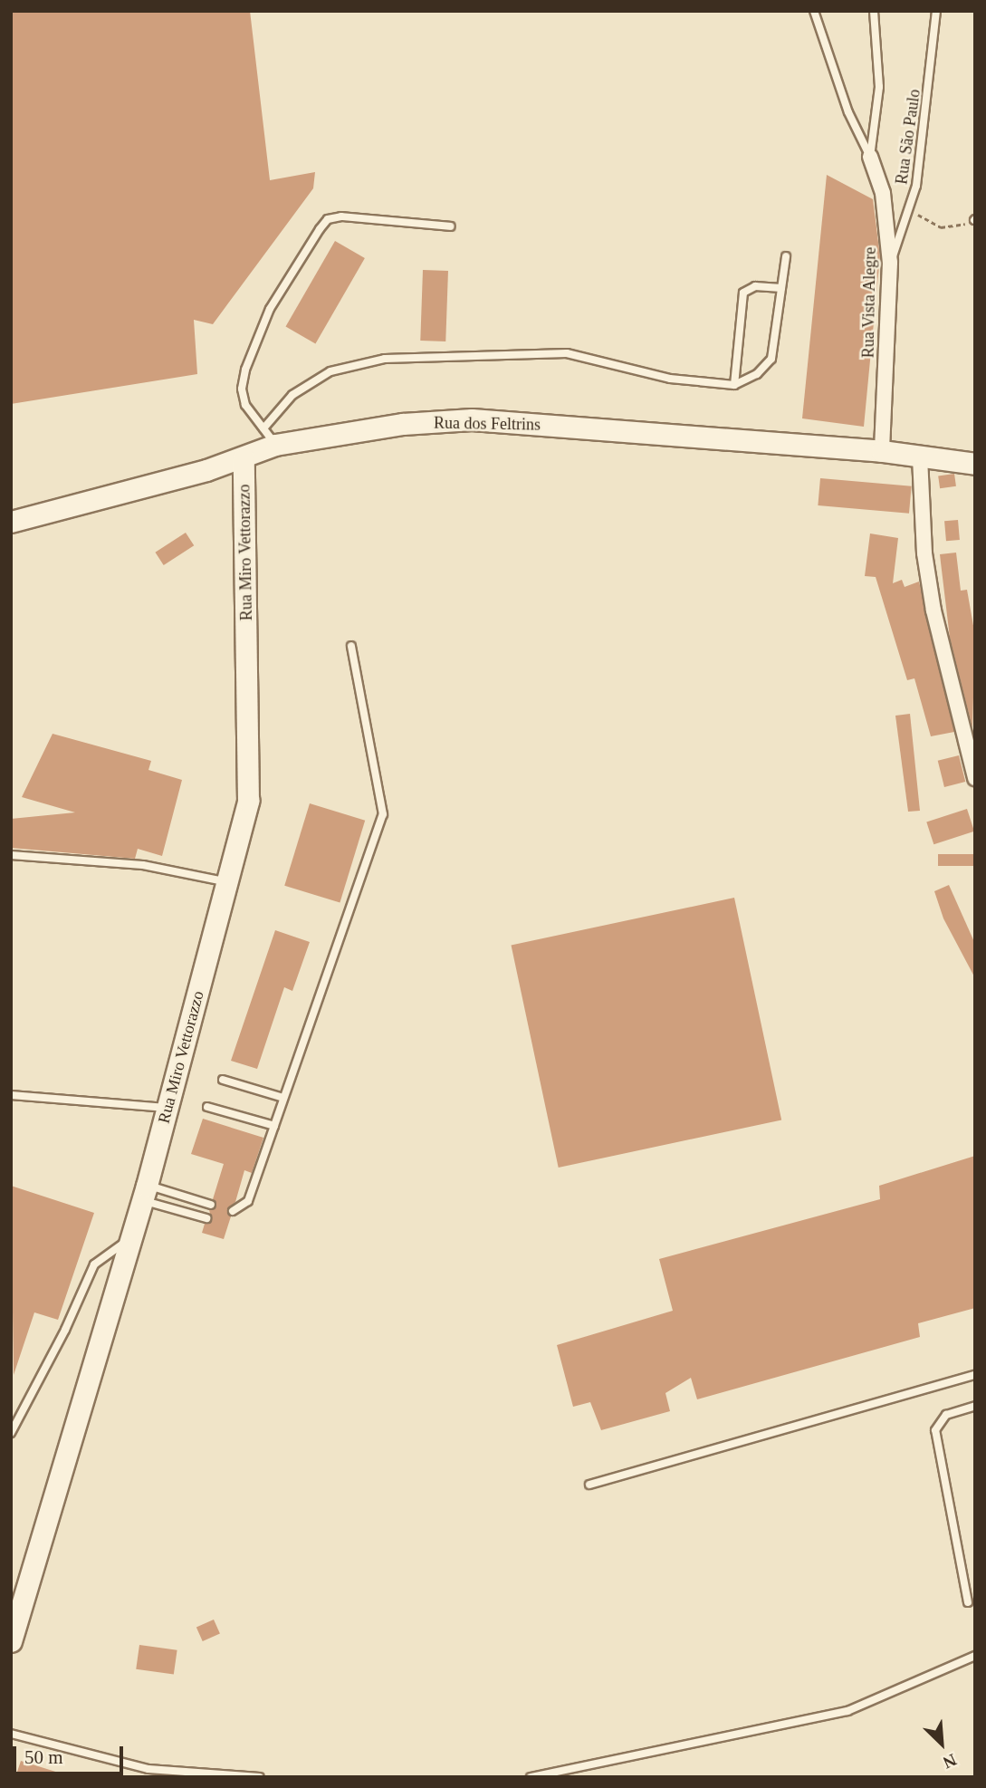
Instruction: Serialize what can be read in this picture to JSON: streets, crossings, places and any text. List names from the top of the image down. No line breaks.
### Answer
{"streets":{"street":["Rua Vista Alegre","Rua dos Feltrins","Rua Miro Vettorazzo"],"lane":["Rua São Paulo"]},"crossings":[["Rua São Paulo","Rua Vista Alegre"],["Rua Vista Alegre","Rua dos Feltrins"],["Rua dos Feltrins","Rua Miro Vettorazzo"]],"scale_bar":"50 m","north":"bottom right"}
